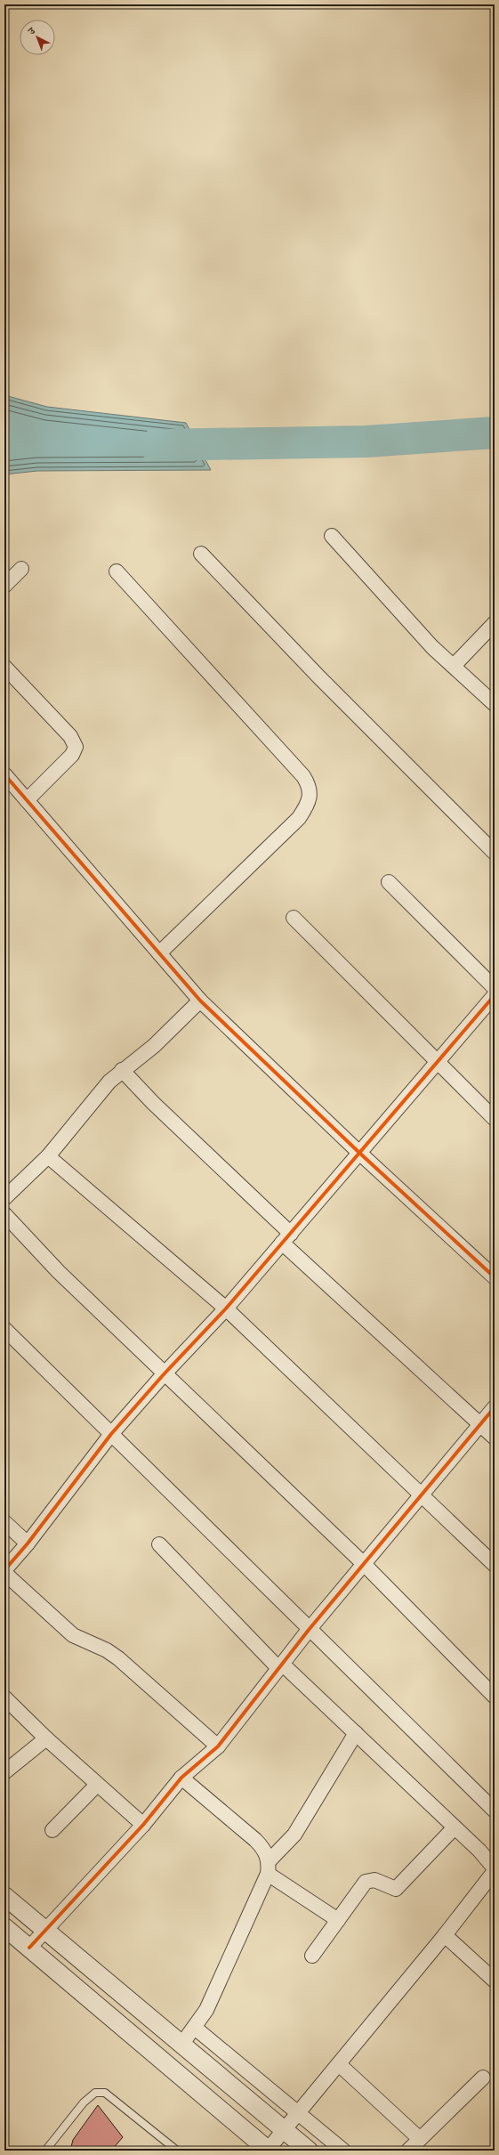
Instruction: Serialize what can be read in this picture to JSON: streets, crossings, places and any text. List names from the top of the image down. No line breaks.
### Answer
{"north":"top left"}
